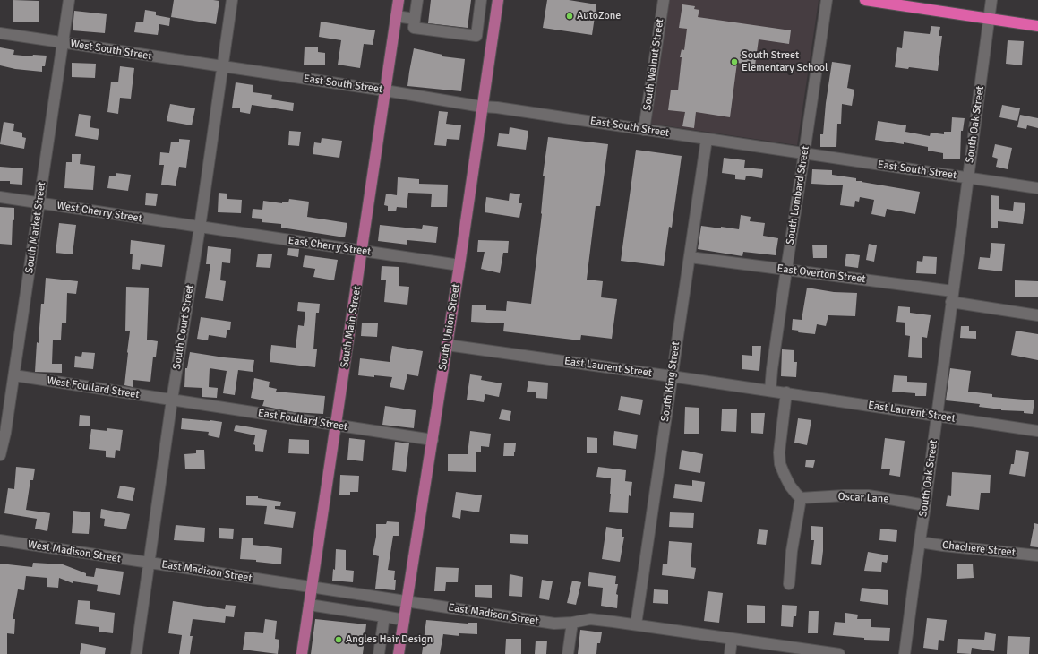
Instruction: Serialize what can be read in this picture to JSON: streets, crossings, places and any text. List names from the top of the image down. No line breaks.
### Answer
{"streets":{"main road":["South Main Street","South Union Street"],"street":["West South Street","South Walnut Street","East South Street","South Oak Street","South Lombard Street","West Cherry Street","South Market Street","East Cherry Street","East Overton Street","South Court Street","East Laurent Street","South King Street","West Foullard Street","East Foullard Street","Oscar Lane","Chachere Street","West Madison Street","East Madison Street"]},"crossings":[["West South Street","East South Street"],["West South Street","South Market Street"],["West South Street","South Court Street"],["South Walnut Street","East South Street"],["East South Street","South Oak Street"],["East South Street","South Lombard Street"],["East South Street","South Court Street"],["East South Street","South Main Street"],["East South Street","South Union Street"],["East South Street","South King Street"],["South Oak Street","East Overton Street"],["South Oak Street","East Laurent Street"],["South Oak Street","Oscar Lane"],["South Oak Street","Chachere Street"],["South Lombard Street","East Overton Street"],["South Lombard Street","East Laurent Street"],["West Cherry Street","South Market Street"],["West Cherry Street","East Cherry Street"],["West Cherry Street","South Court Street"],["South Market Street","West Foullard Street"],["East Cherry Street","South Court Street"],["East Cherry Street","South Main Street"],["East Cherry Street","South Union Street"],["East Overton Street","South King Street"],["South Court Street","West Foullard Street"],["South Court Street","East Foullard Street"],["South Court Street","West Madison Street"],["South Court Street","East Madison Street"],["South Main Street","East Foullard Street"],["South Main Street","East Madison Street"],["South Union Street","East Laurent Street"],["South Union Street","East Foullard Street"],["South Union Street","East Madison Street"],["East Laurent Street","South King Street"],["South King Street","East Madison Street"],["West Foullard Street","East Foullard Street"],["West Madison Street","East Madison Street"]],"places":["AutoZone","South Street Elementary School","Angles Hair Design"]}
